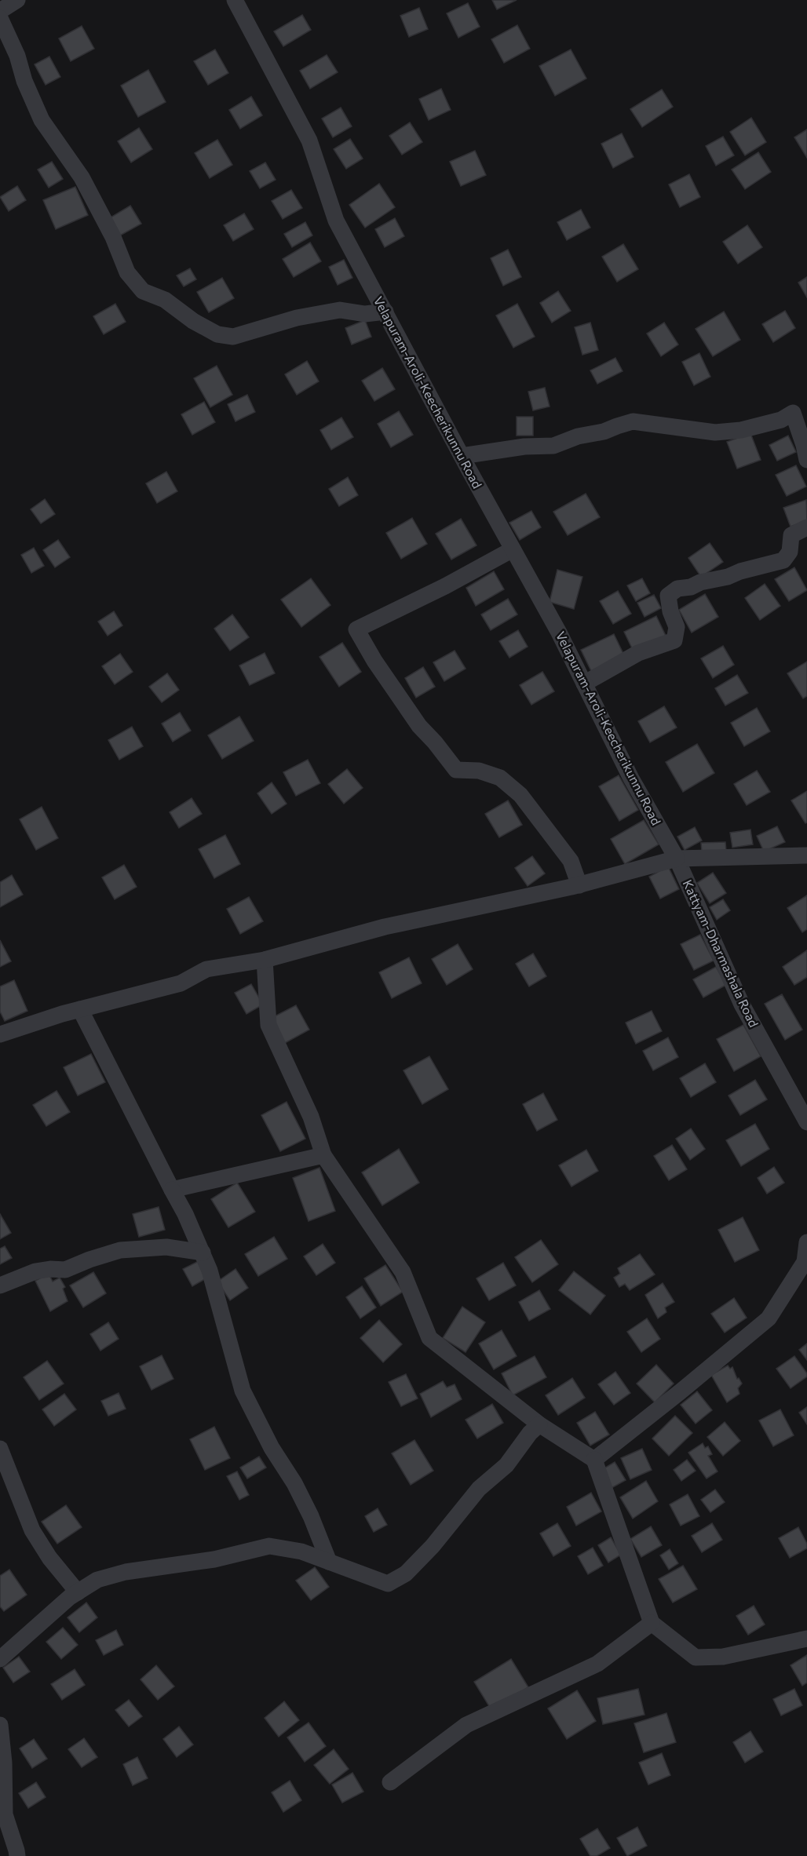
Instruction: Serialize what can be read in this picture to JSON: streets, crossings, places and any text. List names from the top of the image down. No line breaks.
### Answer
{"streets":{"street":["Velapuram-Aroli-Keecherikunnu Road","Kattyam-Dharmashala Road"]},"crossings":[["Velapuram-Aroli-Keecherikunnu Road","Kattyam-Dharmashala Road"]]}
